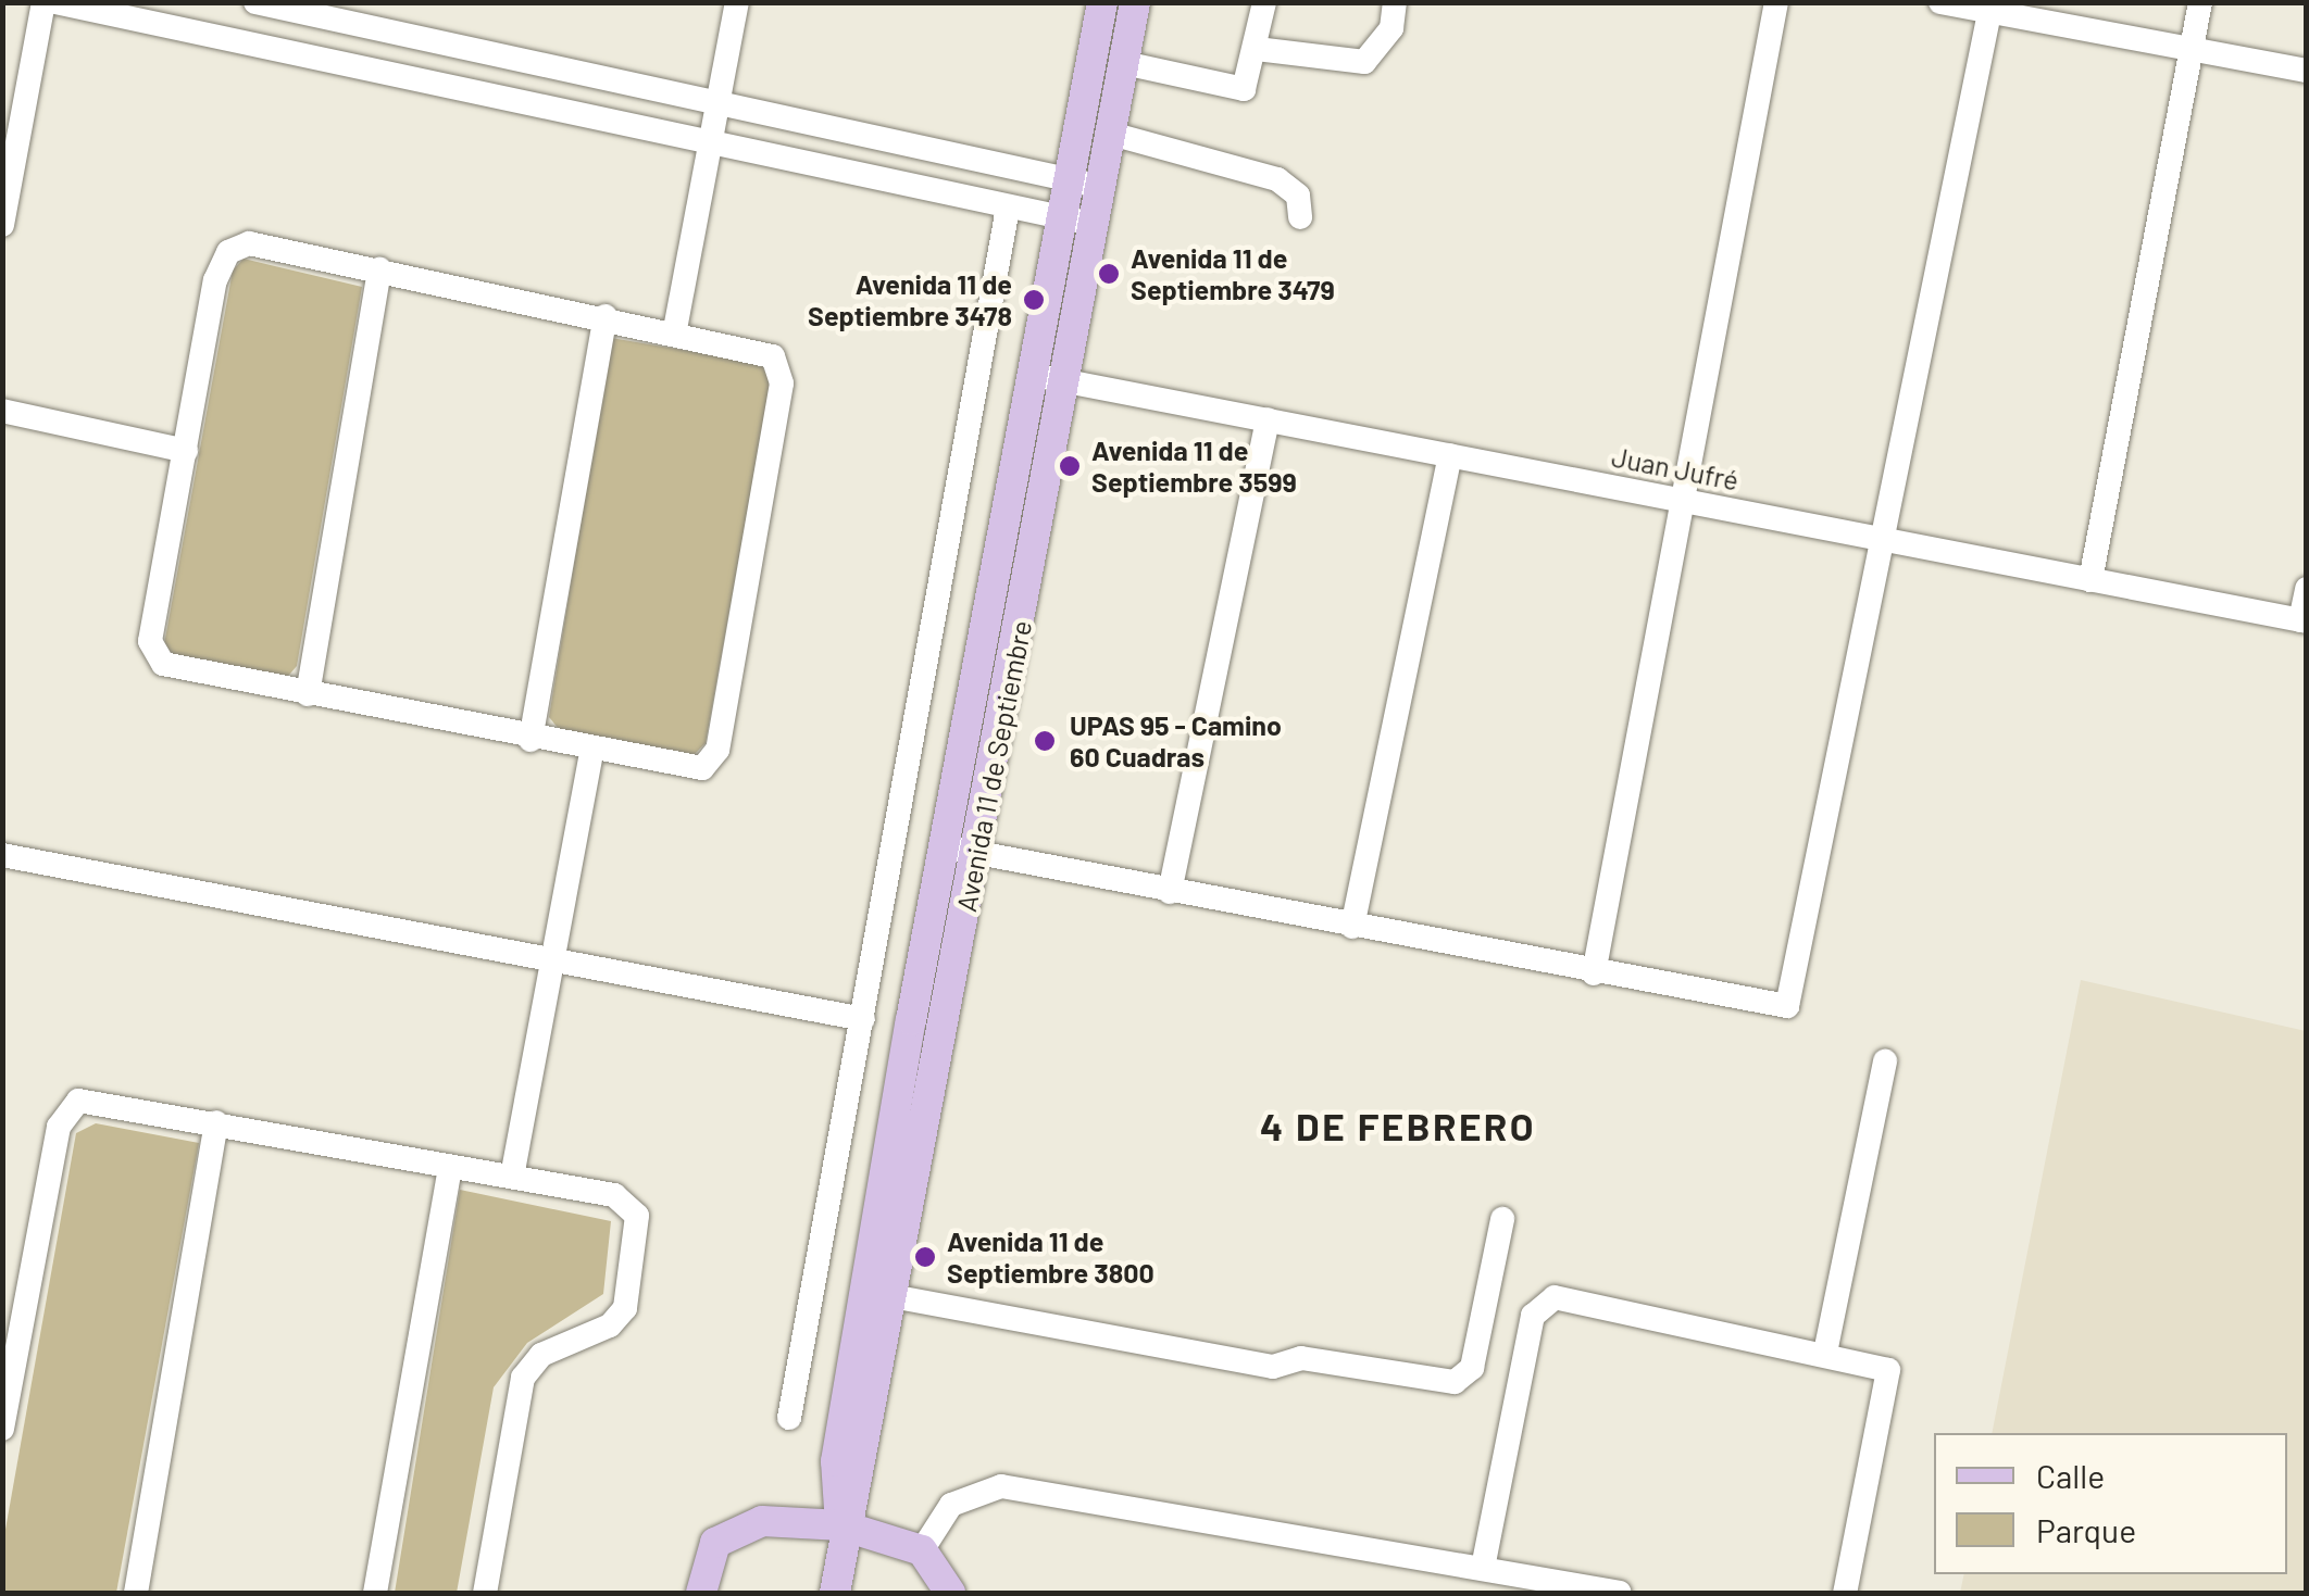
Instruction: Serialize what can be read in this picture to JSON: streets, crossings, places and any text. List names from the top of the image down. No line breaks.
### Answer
{"streets":{"main road":["Avenida 11 de Septiembre"],"street":["Juan Jufré"]},"crossings":[["Juan Jufré","Avenida 11 de Septiembre"]],"districts":["4 DE FEBRERO"],"places":["Avenida 11 de Septiembre 3479","Avenida 11 de Septiembre 3478","Avenida 11 de Septiembre 3599","UPAS 95 - Camino 60 Cuadras","Avenida 11 de Septiembre 3800"],"legend":["Calle","Parque"]}
